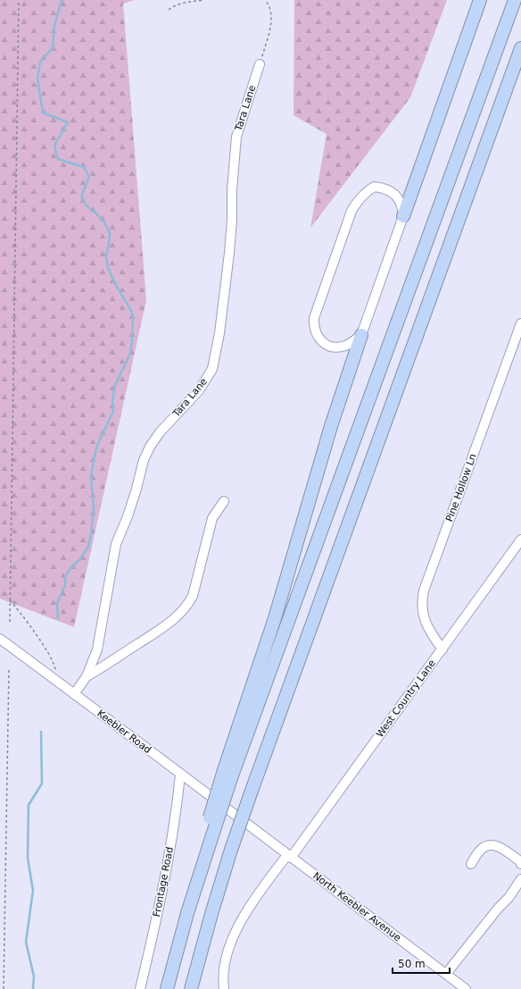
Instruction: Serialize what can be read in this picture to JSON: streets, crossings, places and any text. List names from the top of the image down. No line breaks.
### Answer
{"streets":{"street":["Tara Lane","Pine Hollow Ln","West Country Lane","Keebler Road","Frontage Road","North Keebler Avenue"]},"crossings":[["Tara Lane","Keebler Road"],["Pine Hollow Ln","West Country Lane"],["West Country Lane","North Keebler Avenue"],["Keebler Road","Frontage Road"],["Keebler Road","North Keebler Avenue"]],"scale_bar":"50 m"}
